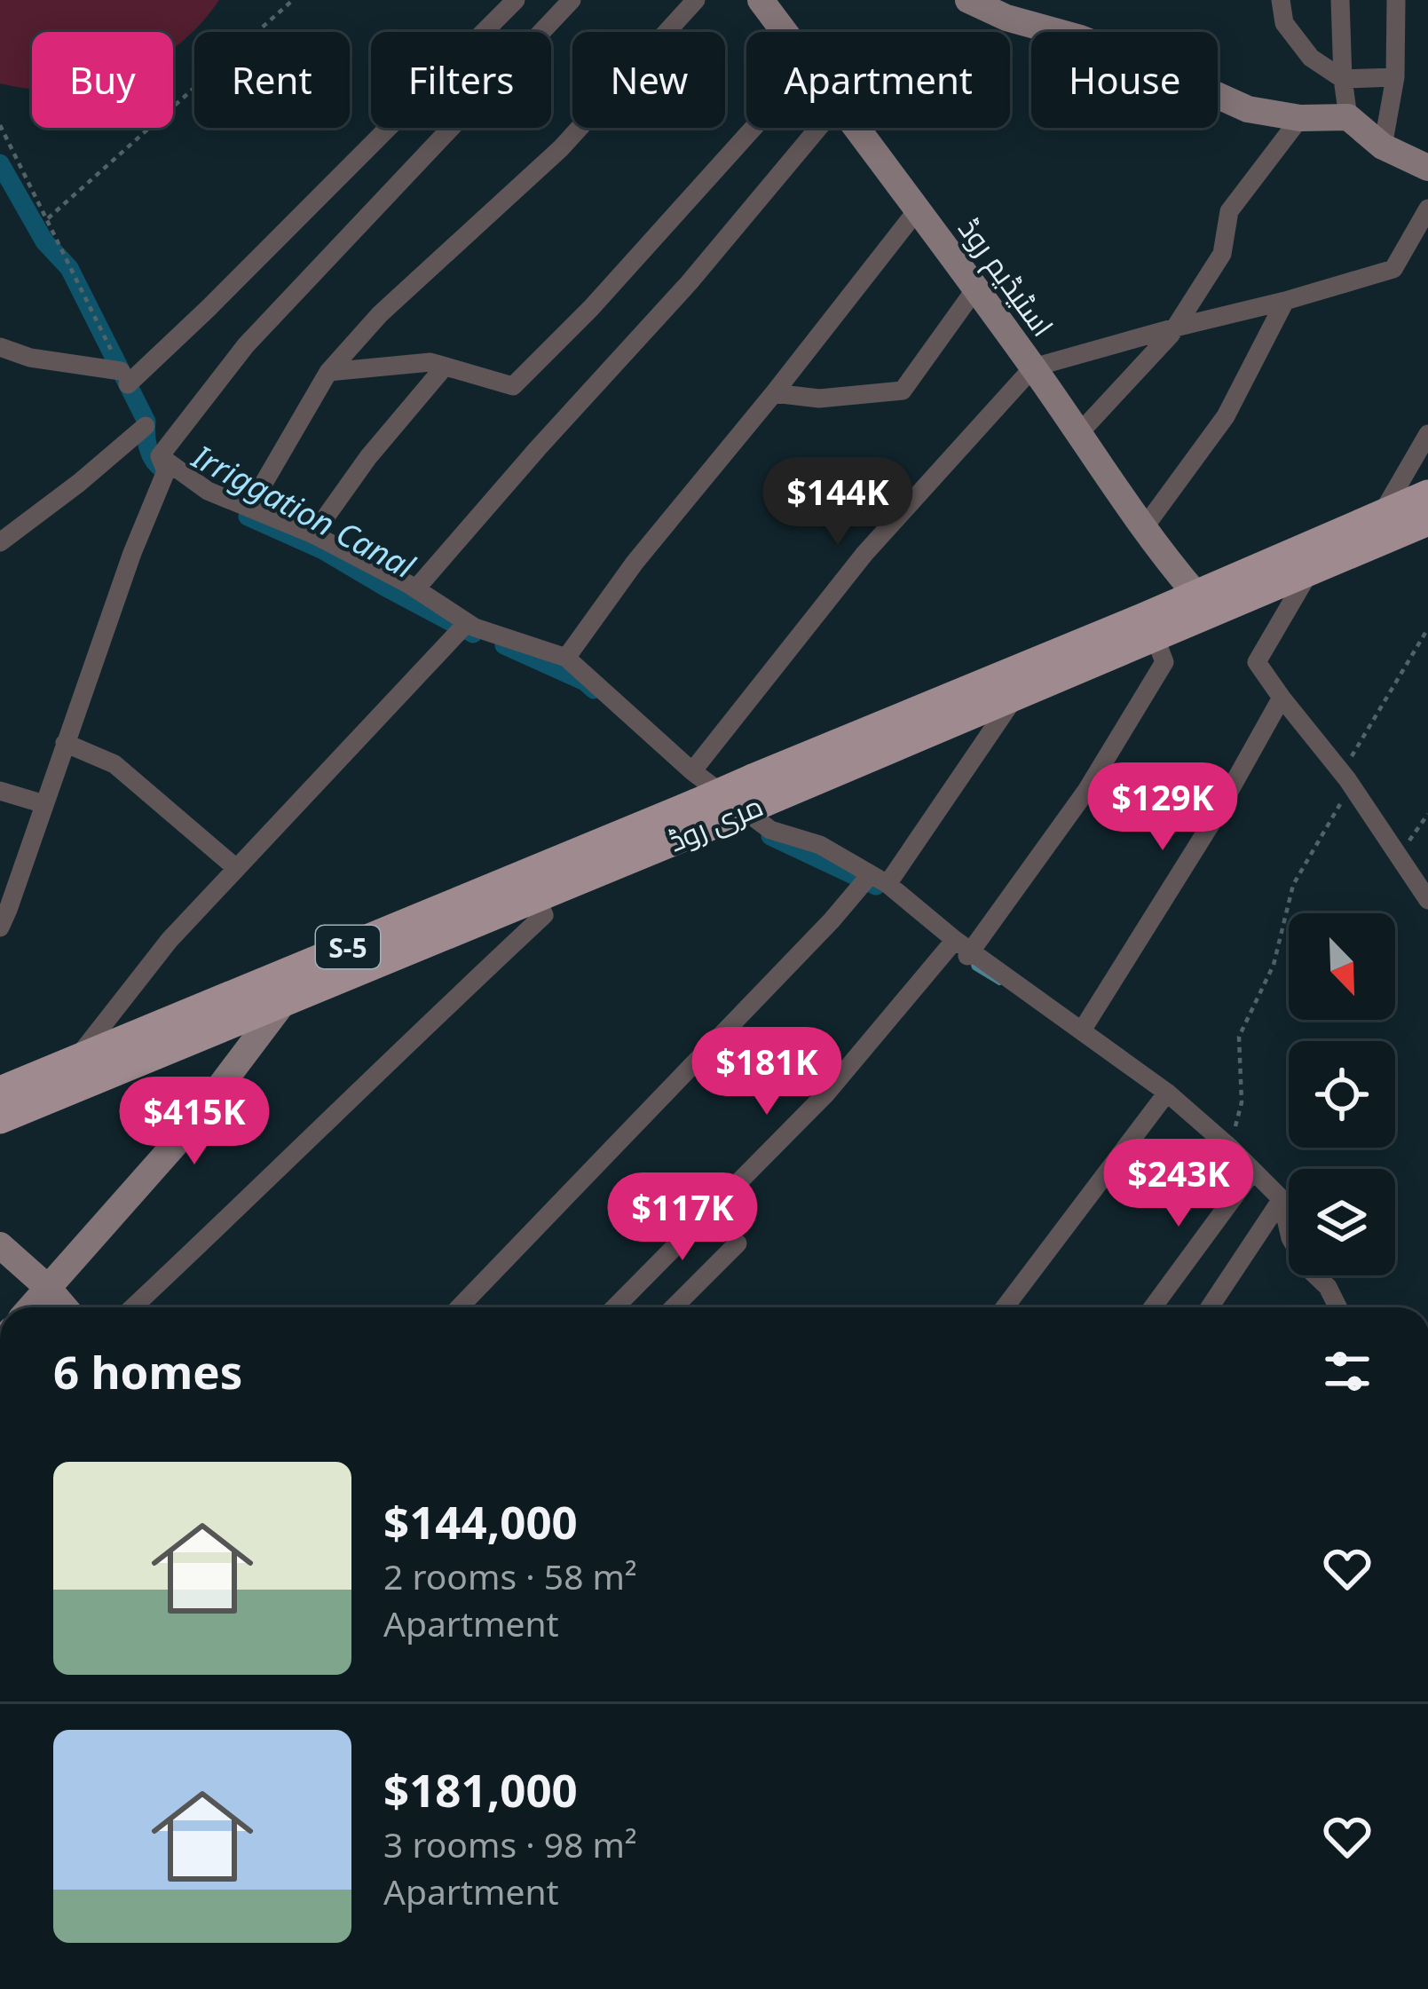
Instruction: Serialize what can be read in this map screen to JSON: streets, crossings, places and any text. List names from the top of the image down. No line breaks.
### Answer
{"streets":{"main road":["مری روڈ","S-5"],"street":["اسٹیڈیم روڈ"]},"crossings":[["اسٹیڈیم روڈ","مری روڈ"]],"water":["Irriggation Canal"],"north":"bottom right","page":{"chip":["Buy","Rent","Filters","New","Apartment","House"],"price":["$144K","$129K","$181K","$415K","$243K","$117K"],"heading":"6 homes","list":[{"name":"$144,000","note":"2 rooms · 58 m² · Apartment"},{"name":"$181,000","note":"3 rooms · 98 m² · Apartment"}]}}
